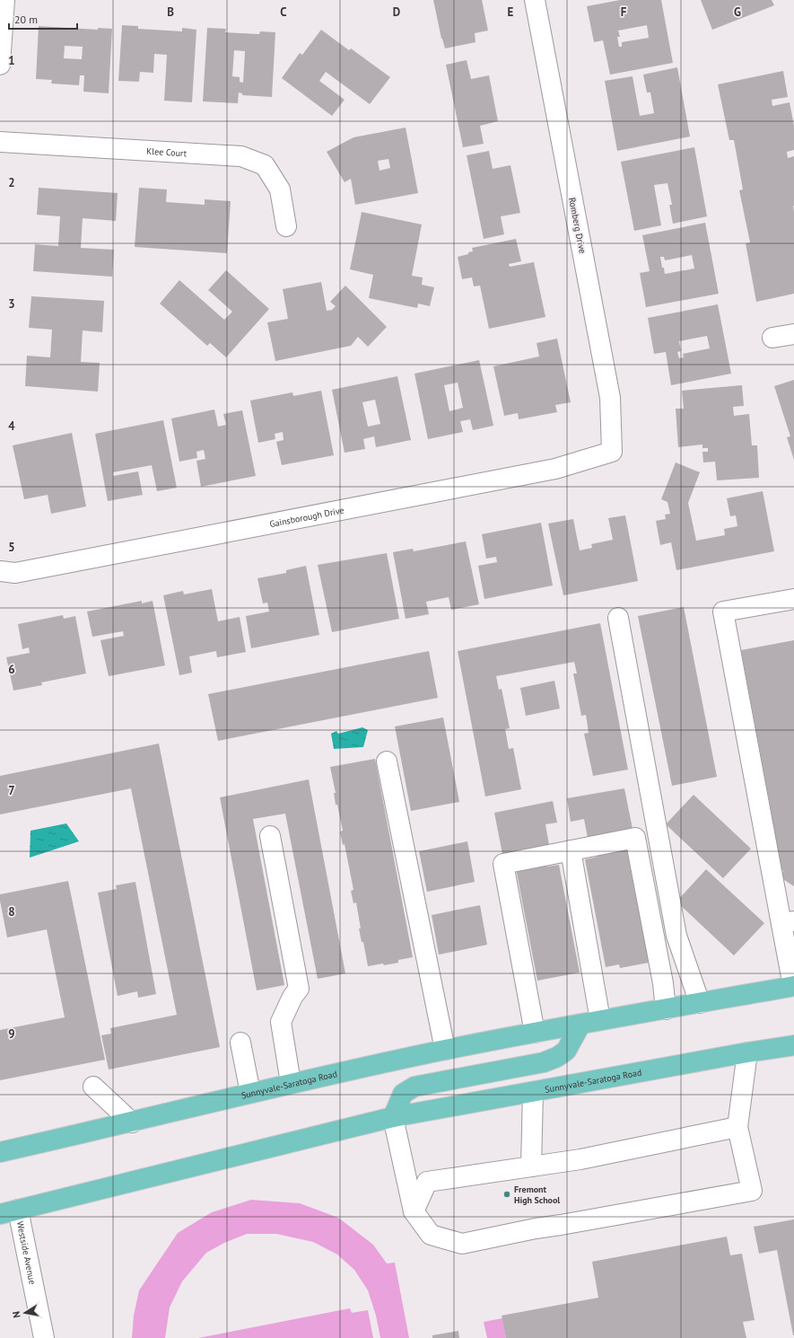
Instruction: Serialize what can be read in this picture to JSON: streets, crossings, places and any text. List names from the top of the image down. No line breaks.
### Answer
{"streets":{"main road":["Sunnyvale-Saratoga Road"],"street":["Klee Court","Romberg Drive","Gainsborough Drive","Westside Avenue"]},"crossings":[["Romberg Drive","Gainsborough Drive"],["Sunnyvale-Saratoga Road","Westside Avenue"]],"places":["Fremont High School"],"scale_bar":"20 m","north":"left","grid":{"columns":["B","C","D","E","F","G"],"rows":["1","2","3","4","5","6","7","8","9"]}}
